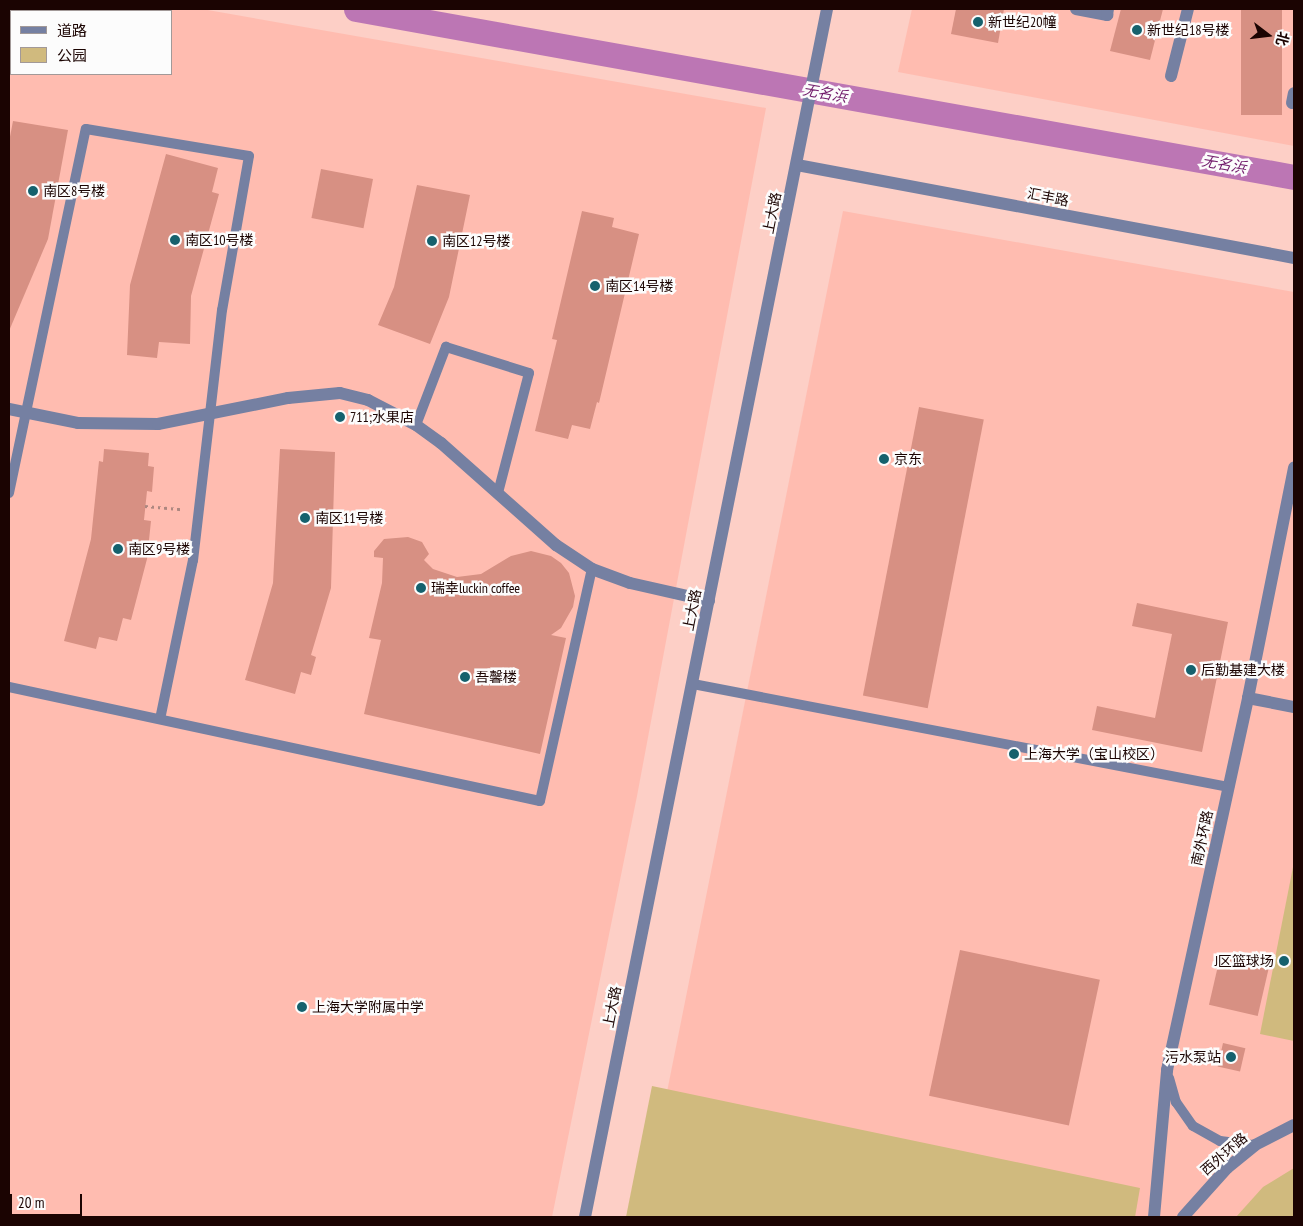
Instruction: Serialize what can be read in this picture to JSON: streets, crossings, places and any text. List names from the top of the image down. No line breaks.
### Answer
{"streets":{"street":["汇丰路","上大路","南外环路","西外环路"]},"crossings":[["汇丰路","上大路"]],"water":["无名浜"],"places":["新世纪20幢","新世纪18号楼","南区8号楼","南区10号楼","南区12号楼","南区14号楼","711;水果店","京东","南区11号楼","南区9号楼","瑞幸luckin coffee","后勤基建大楼","吾馨楼","上海大学（宝山校区）","J区篮球场","上海大学附属中学","污水泵站"],"legend":["道路","公园"],"scale_bar":"20 m","north":"right"}
